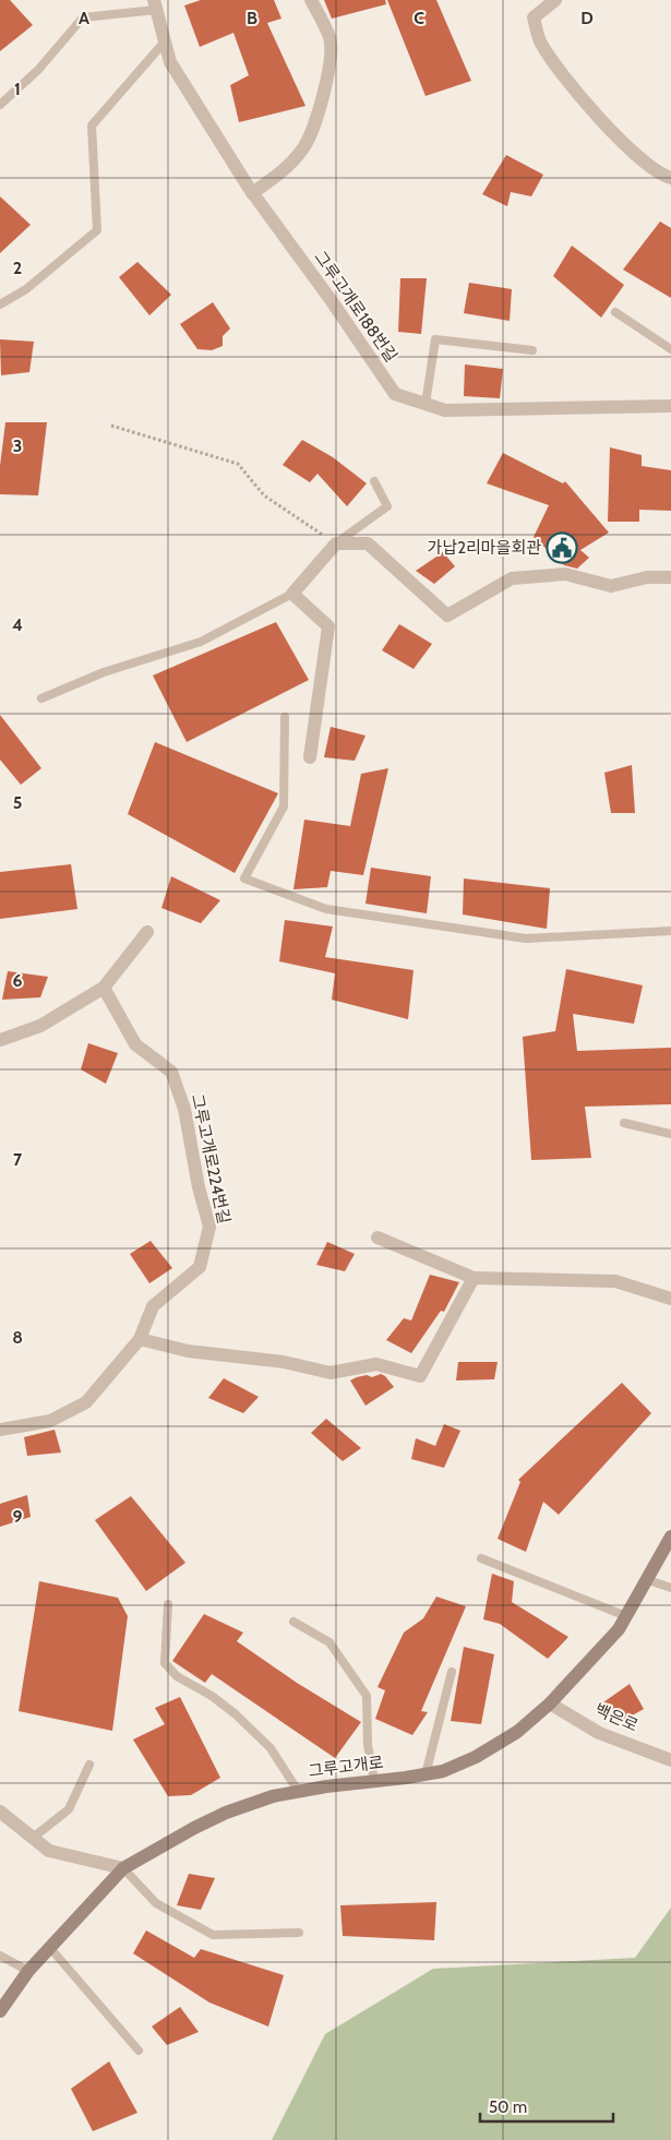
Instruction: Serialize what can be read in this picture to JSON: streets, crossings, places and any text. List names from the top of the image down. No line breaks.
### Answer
{"streets":{"street":["그루고개로188번길","그루고개로224번길","백은로","그루고개로"]},"crossings":[["백은로","그루고개로"]],"places":{"public building":["가납2리마을회관"]},"scale_bar":"50 m","grid":{"columns":["A","B","C","D"],"rows":["1","2","3","4","5","6","7","8","9"]}}
